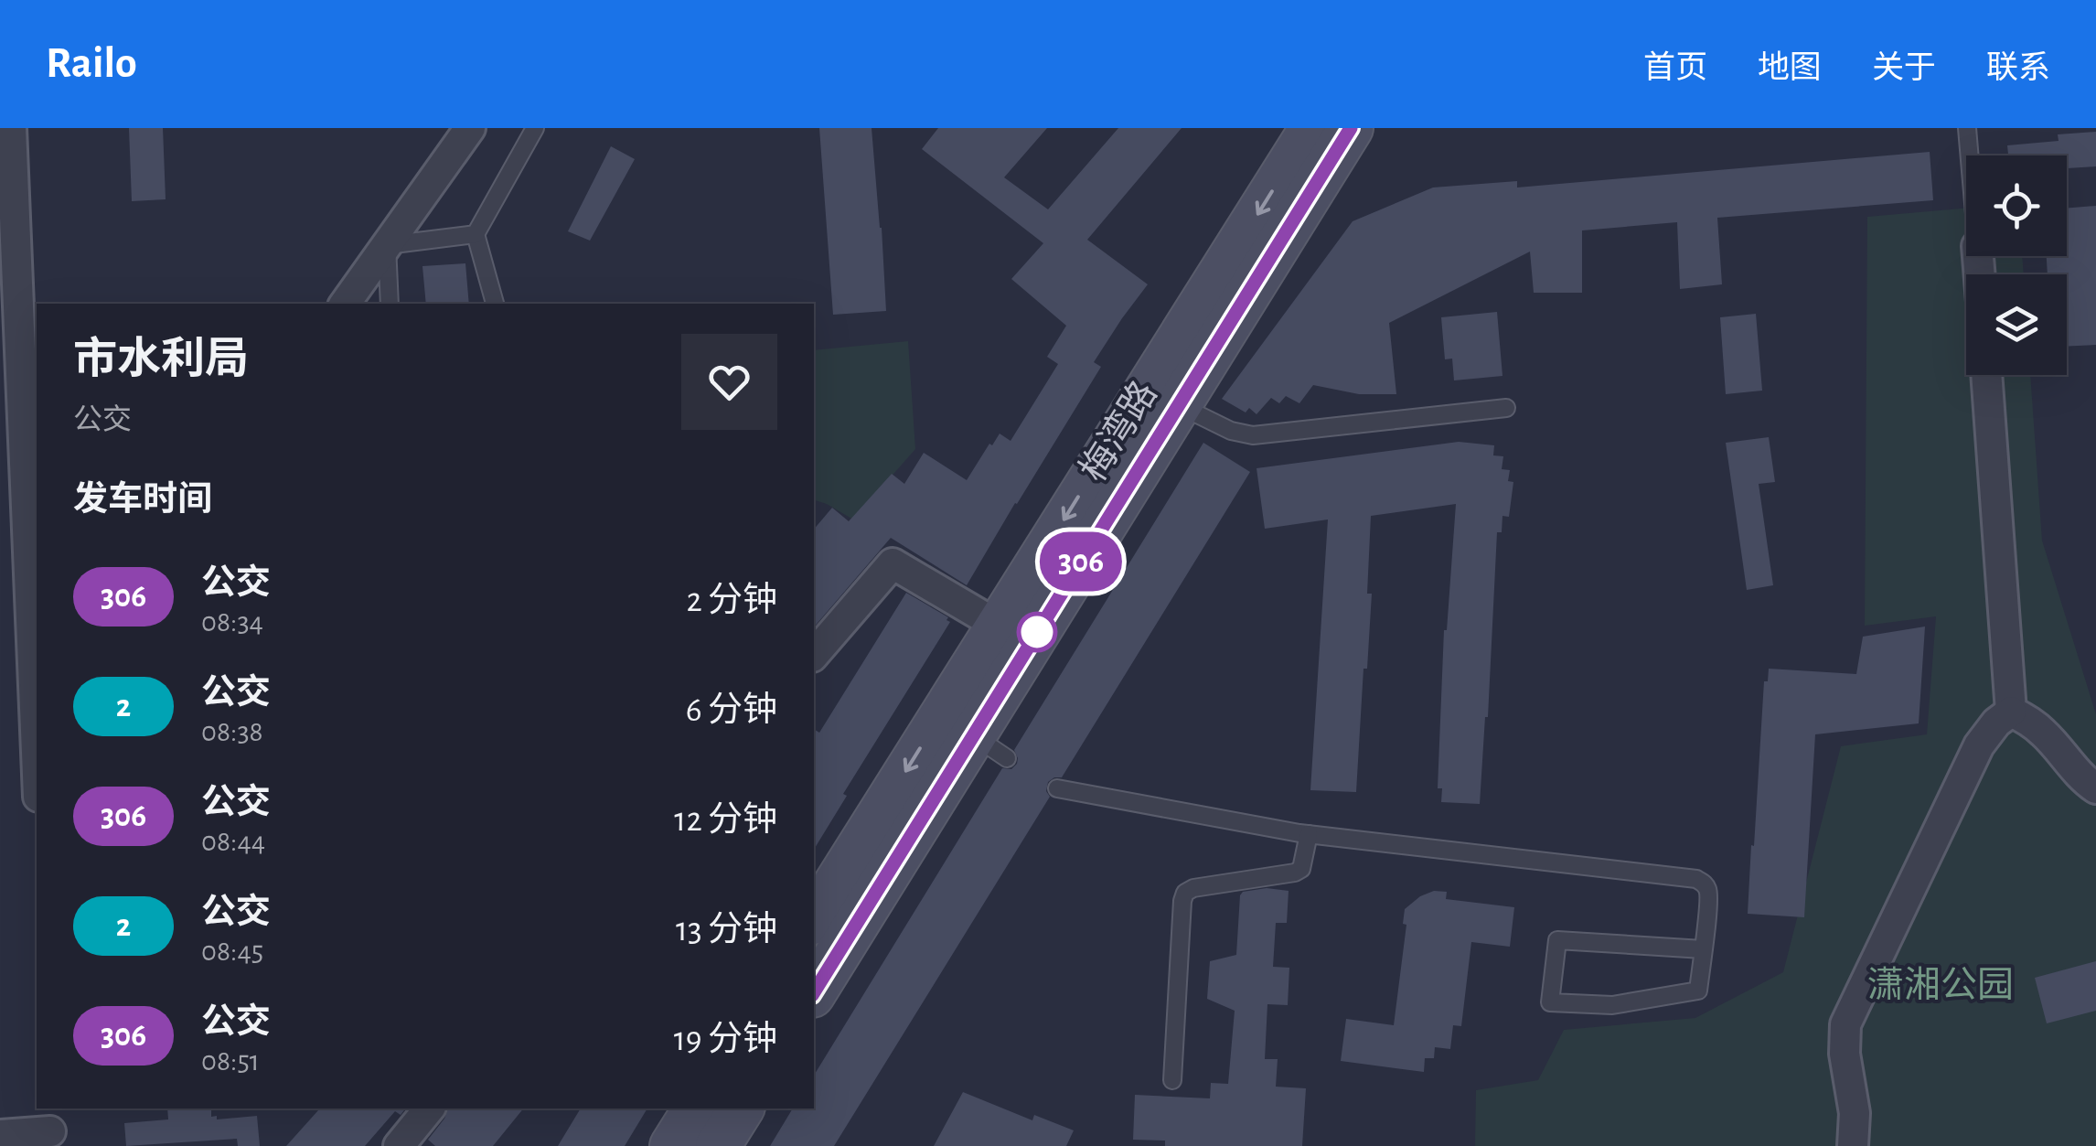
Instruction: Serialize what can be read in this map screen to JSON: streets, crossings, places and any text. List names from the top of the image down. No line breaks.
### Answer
{"streets":{"street":["梅湾路"]},"parks":["潇湘公园"],"lines":["bus line 306"],"page":{"header":"Railo","nav":["首页","地图","关于","联系"],"on_map":"306","heading":[["市水利局","公交"],"发车时间"],"list":[{"mark":"306","name":"公交","note":"08:34","value":"2 分钟"},{"mark":"2","name":"公交","note":"08:38","value":"6 分钟"},{"mark":"306","name":"公交","note":"08:44","value":"12 分钟"},{"mark":"2","name":"公交","note":"08:45","value":"13 分钟"},{"mark":"306","name":"公交","note":"08:51","value":"19 分钟"}]}}
